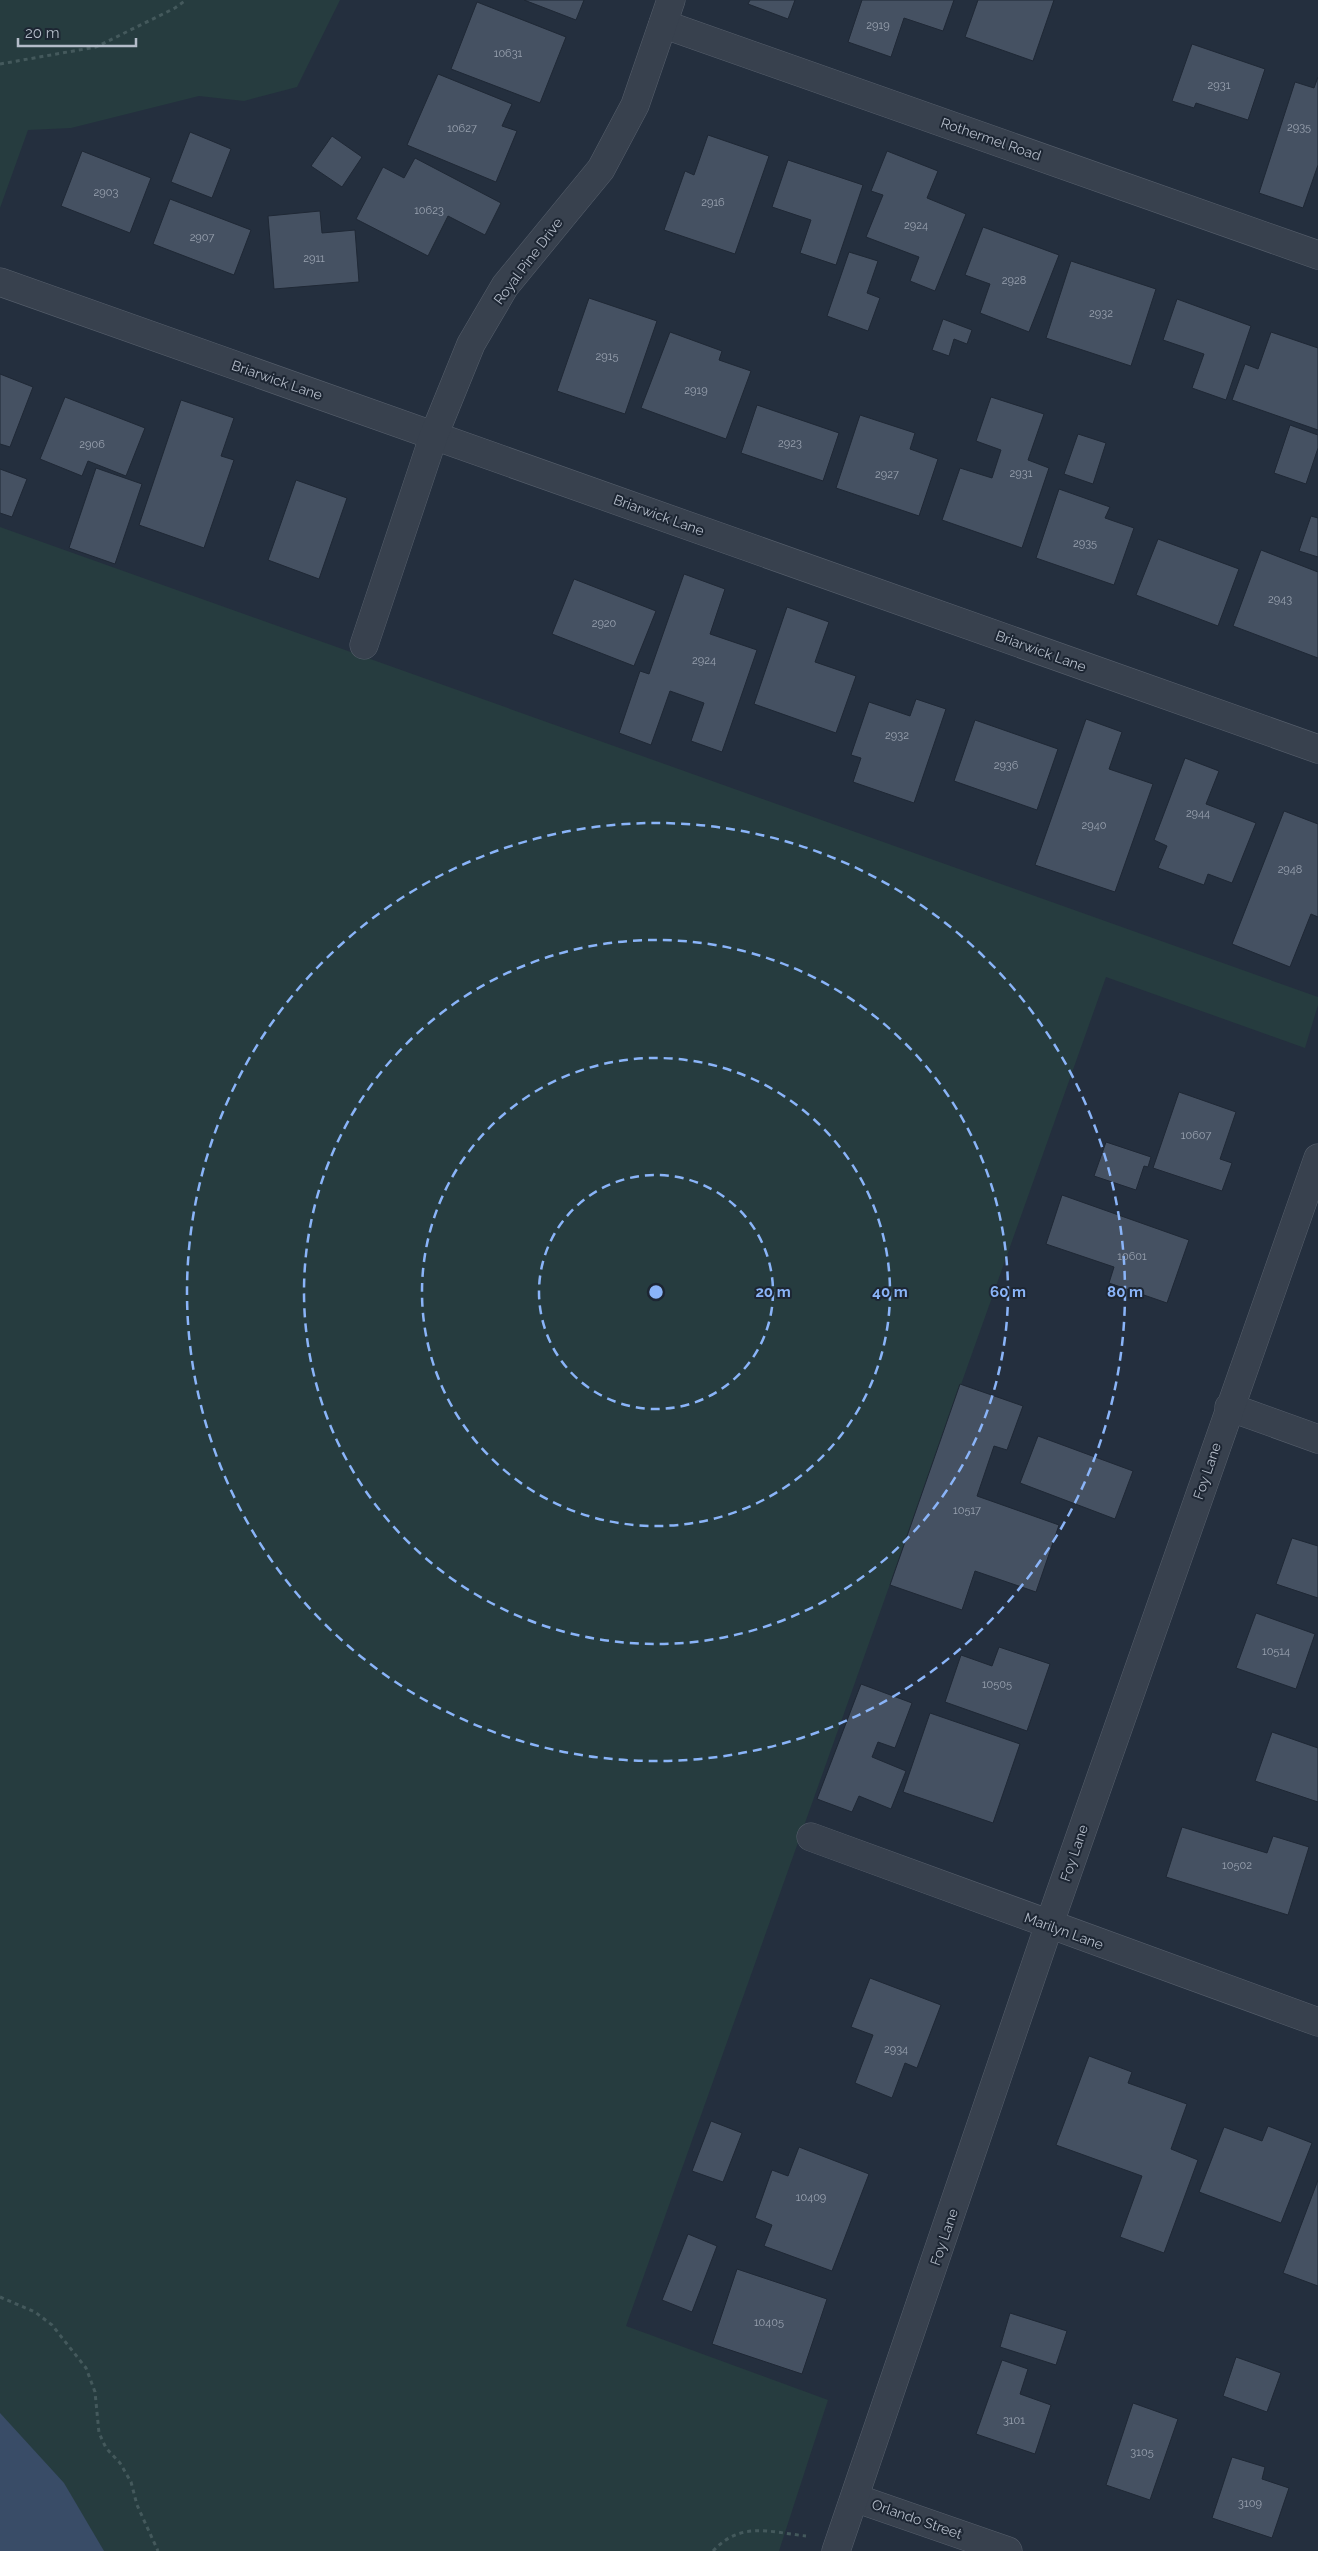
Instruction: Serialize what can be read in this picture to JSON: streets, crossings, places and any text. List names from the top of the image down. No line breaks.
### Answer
{"streets":{"street":["Rothermel Road","Royal Pine Drive","Briarwick Lane","Foy Lane","Marilyn Lane","Orlando Street"]},"crossings":[["Rothermel Road","Royal Pine Drive"],["Royal Pine Drive","Briarwick Lane"],["Foy Lane","Marilyn Lane"],["Foy Lane","Orlando Street"]],"house_numbers":["2919","10631","2931","2935","10627","2903","2916","10623","2924","2907","2911","2928","2932","2915","2919","2923","2906","2931","2927","2935","2943","2920","2924","2932","2936","2944","2940","2948","10607","10601","10517","10514","10505","10502","2934","10409","10405","3101","3105","3109"],"scale_bar":"20 m","rings":["20 m","40 m","60 m","80 m"]}
